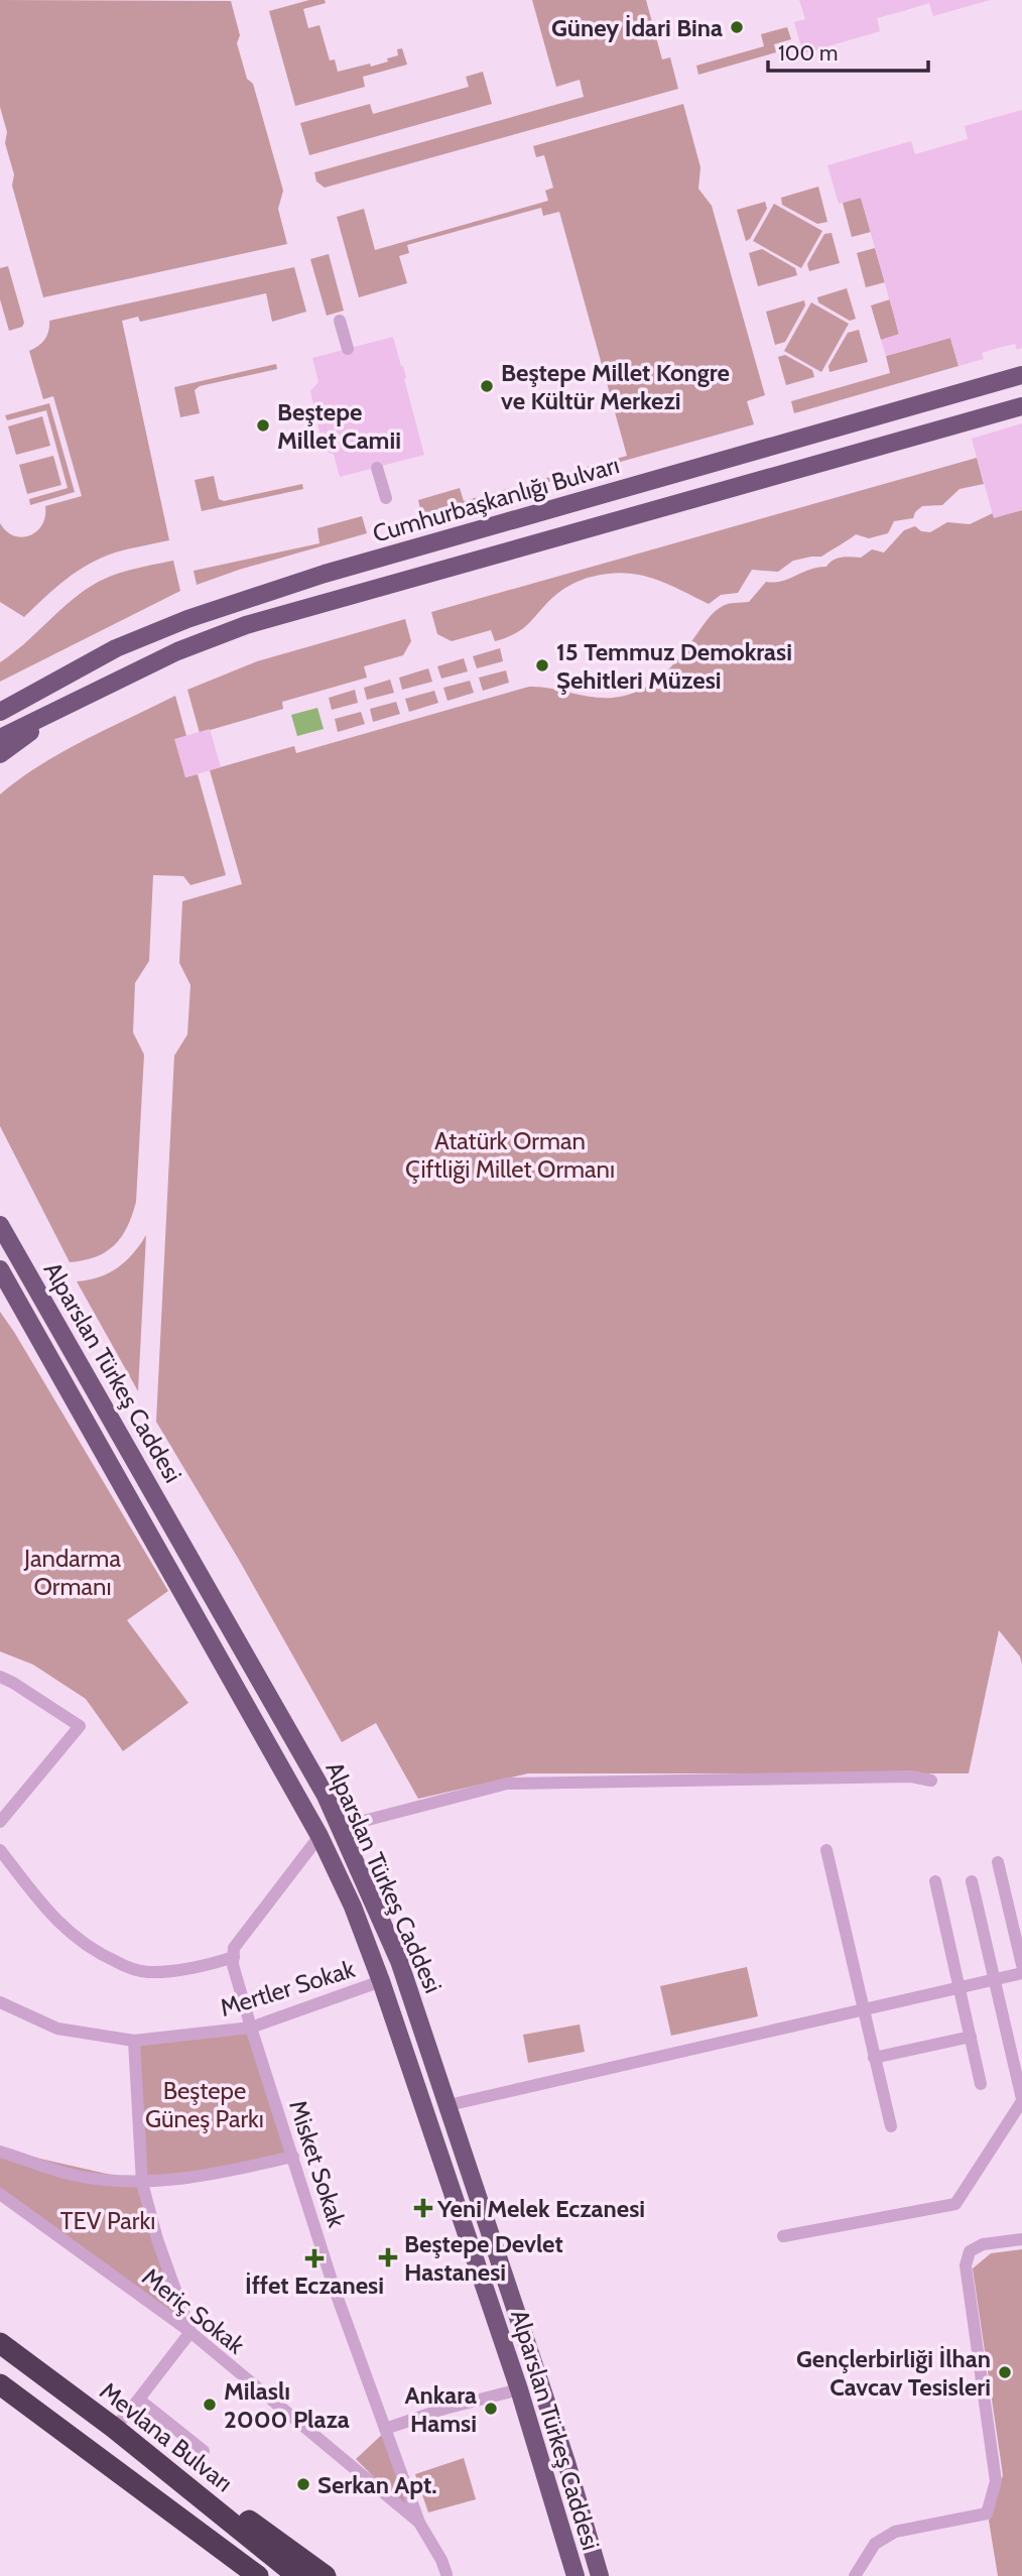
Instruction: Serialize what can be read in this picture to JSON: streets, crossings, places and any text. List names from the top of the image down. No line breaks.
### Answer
{"streets":{"highway":["Mevlana Bulvarı"],"main road":["Cumhurbaşkanlığı Bulvarı","Alparslan Türkeş Caddesi"],"street":["Mertler Sokak","Misket Sokak","Meriç Sokak"]},"crossings":[["Alparslan Türkeş Caddesi","Mertler Sokak"],["Mertler Sokak","Misket Sokak"],["Misket Sokak","Meriç Sokak"]],"parks":["Atatürk Orman Çiftliği Millet Ormanı","Jandarma Ormanı","Beştepe Güneş Parkı","TEV Parkı"],"places":{"other":["Güney İdari Bina","Beştepe Millet Kongre ve Kültür Merkezi","Beştepe Millet Camii","15 Temmuz Demokrasi Şehitleri Müzesi","Gençlerbirliği İlhan Cavcav Tesisleri","Milaslı 2000 Plaza","Ankara Hamsi","Serkan Apt."],"health":["Yeni Melek Eczanesi","Beştepe Devlet Hastanesi","İffet Eczanesi"]},"scale_bar":"100 m"}
